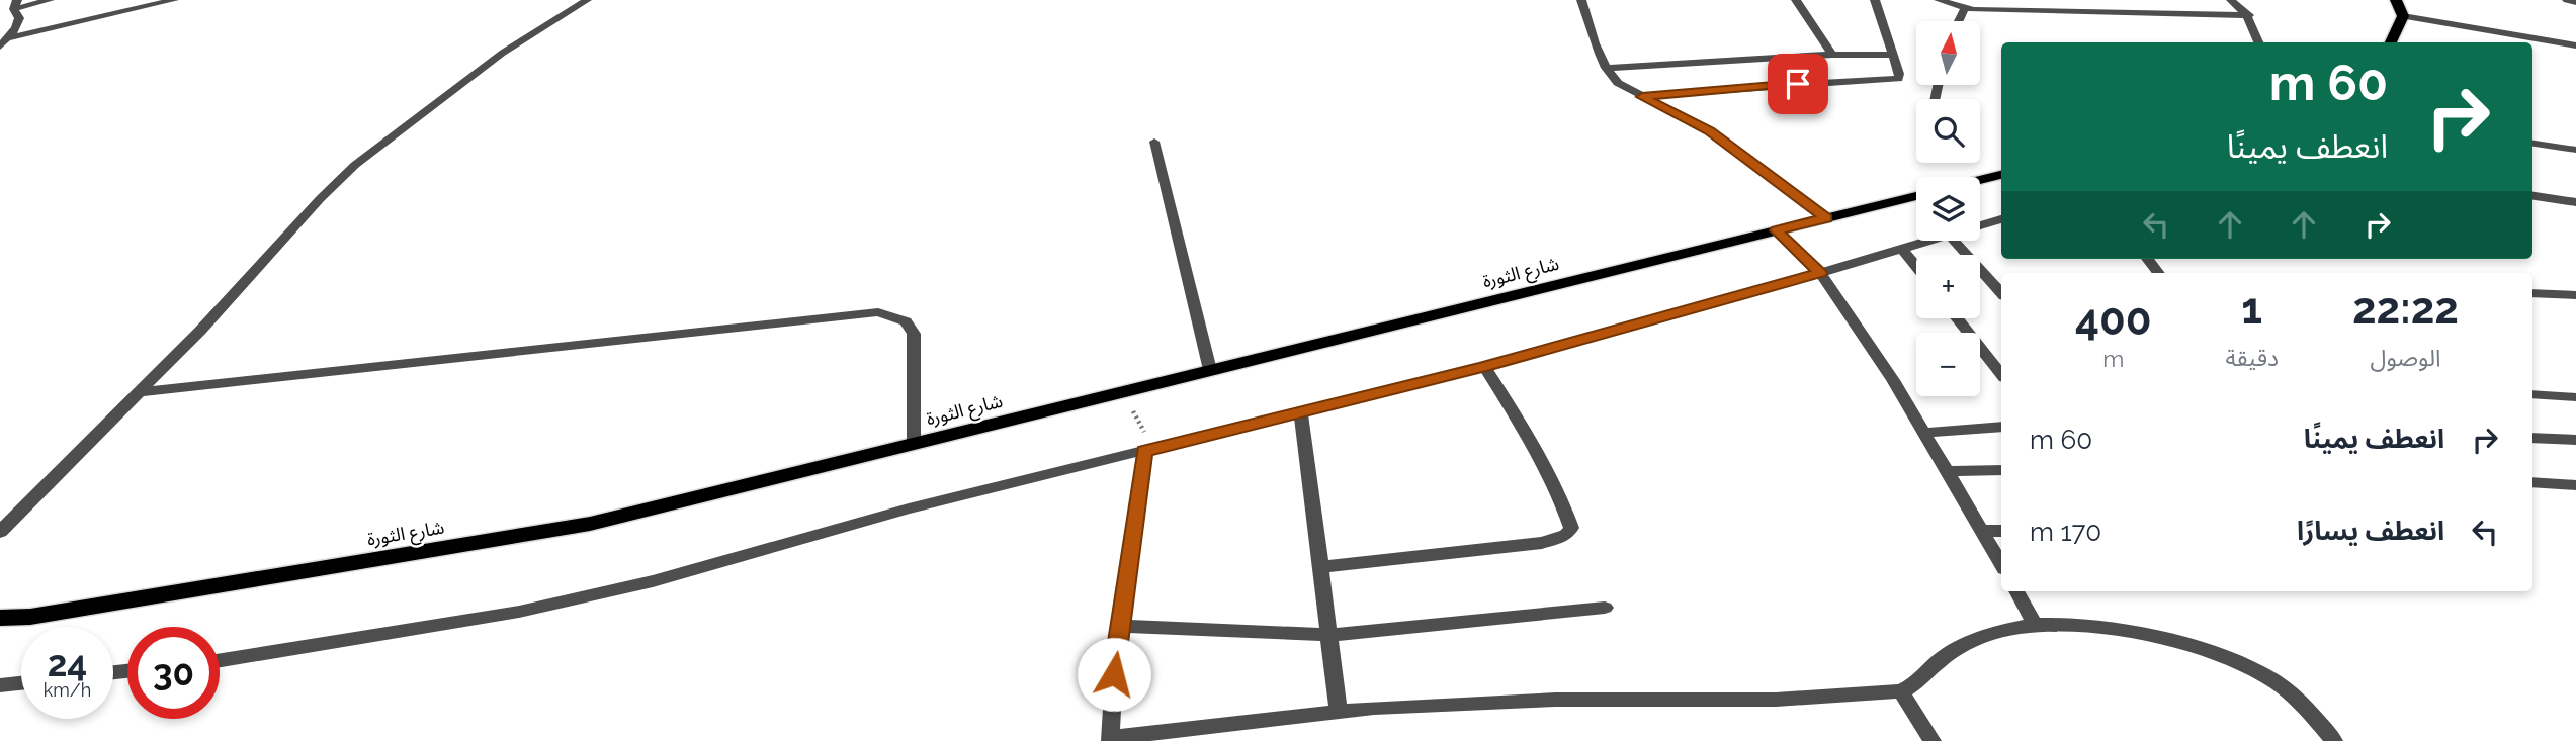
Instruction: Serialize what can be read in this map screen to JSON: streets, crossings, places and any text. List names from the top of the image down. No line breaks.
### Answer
{"streets":{"main road":["شارع الثورة"]},"north":"top","page":{"map_buttons":["+","−"],"turn":["60 m","انعطف يمينًا"],"eta":["22:22","الوصول","1","دقيقة","400","m"],"list":[{"name":"انعطف يمينًا","value":"60 m"},{"name":"انعطف يسارًا","value":"170 m"}],"speed":"24 km/h","limit":"30"}}
